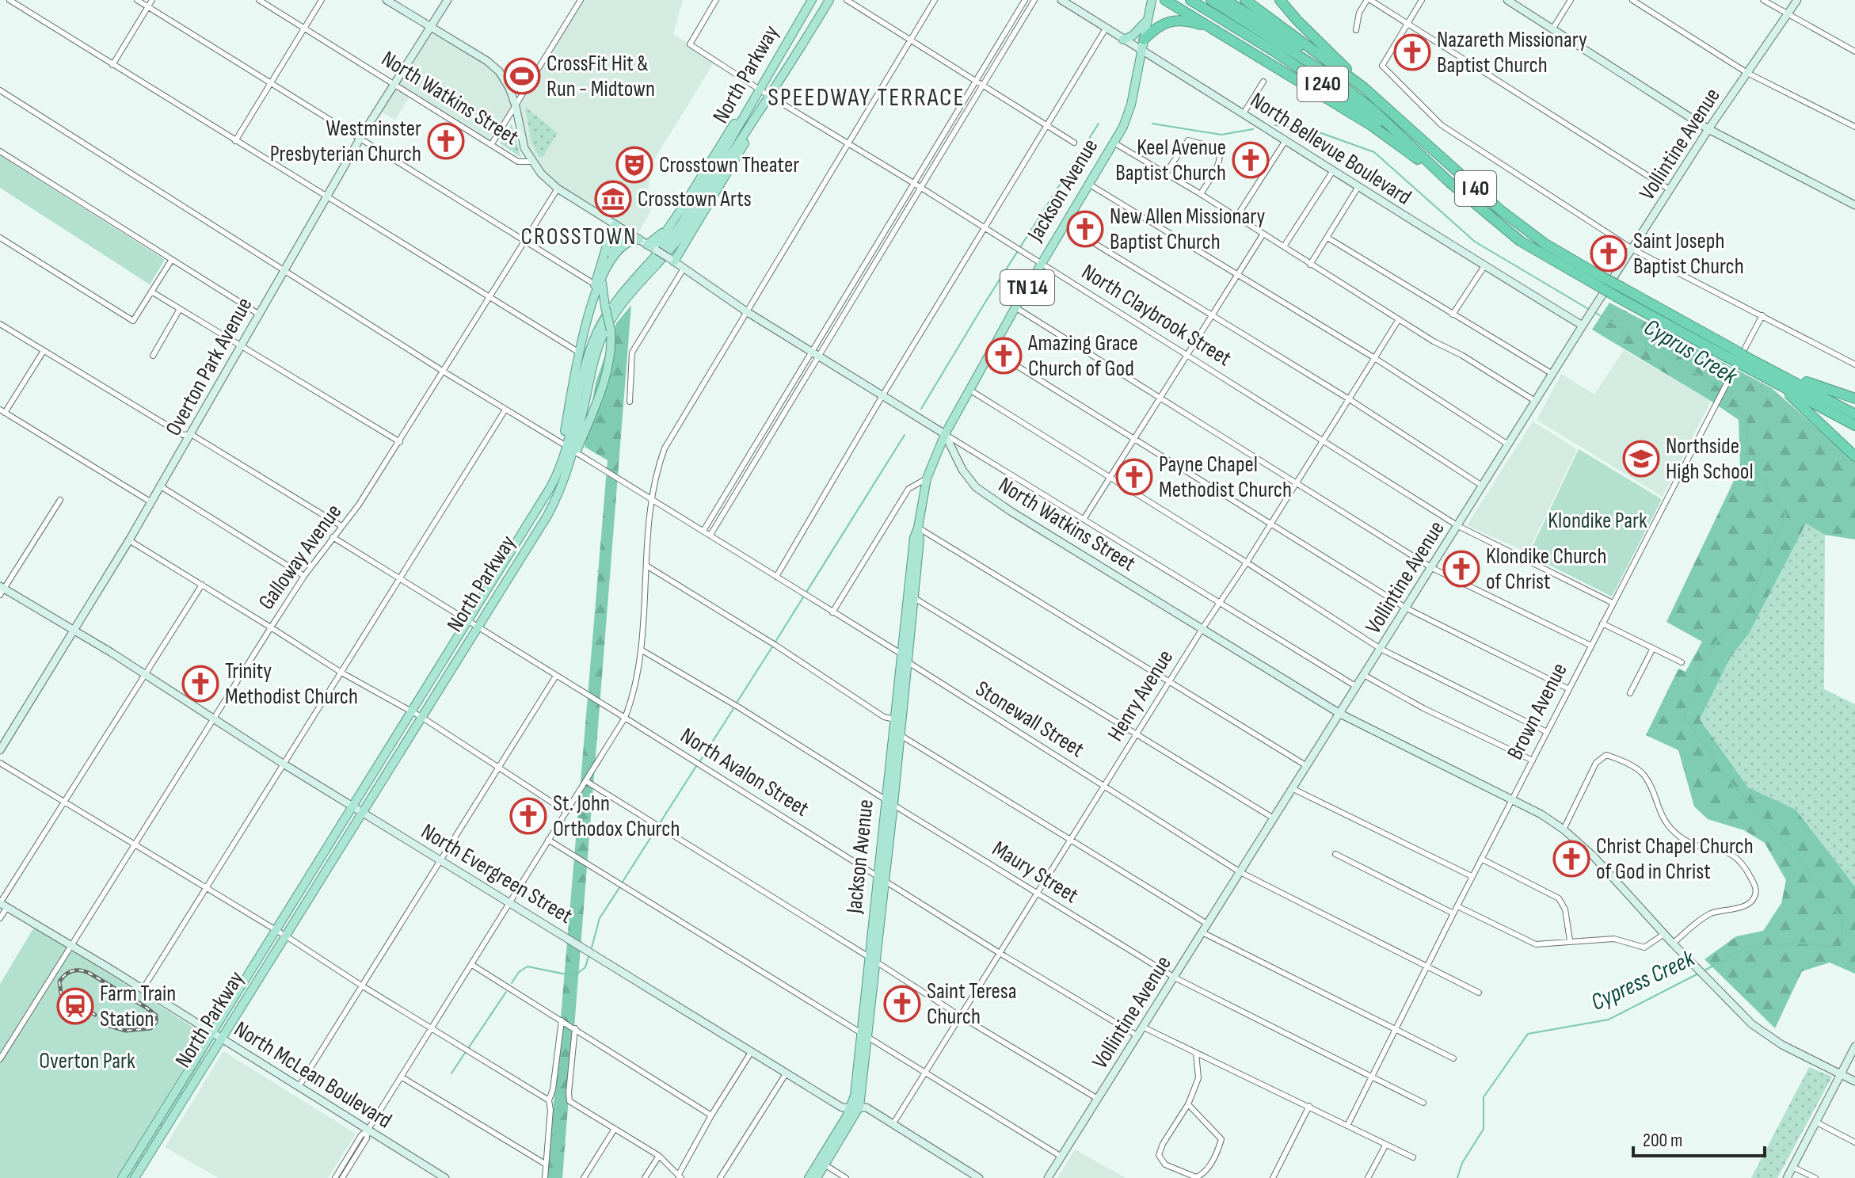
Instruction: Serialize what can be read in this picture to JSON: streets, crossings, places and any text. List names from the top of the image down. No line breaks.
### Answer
{"streets":{"highway":["I 240","I 40"],"main road":["North Parkway","Jackson Avenue","TN 14"],"street":["North Watkins Street","Vollintine Avenue","North Bellevue Boulevard","North Claybrook Street","Overton Park Avenue","Galloway Avenue","Henry Avenue","Brown Avenue","Stonewall Street","North Avalon Street","Maury Street","North Evergreen Street","North McLean Boulevard"]},"crossings":[["North Parkway","North Claybrook Street"],["North Parkway","North Avalon Street"],["North Parkway","North Evergreen Street"],["North Parkway","North McLean Boulevard"],["I 240","I 40"],["North Watkins Street","Vollintine Avenue"],["North Watkins Street","Jackson Avenue"],["North Watkins Street","Overton Park Avenue"],["North Watkins Street","Galloway Avenue"],["North Watkins Street","Henry Avenue"],["North Watkins Street","Brown Avenue"],["Vollintine Avenue","North Bellevue Boulevard"],["Vollintine Avenue","North Claybrook Street"],["Vollintine Avenue","Stonewall Street"],["Vollintine Avenue","North Avalon Street"],["Vollintine Avenue","Maury Street"],["North Bellevue Boulevard","Jackson Avenue"],["Jackson Avenue","North Claybrook Street"],["Jackson Avenue","Stonewall Street"],["Jackson Avenue","North Avalon Street"],["Jackson Avenue","Maury Street"],["Jackson Avenue","North Evergreen Street"],["North Claybrook Street","Henry Avenue"],["North Claybrook Street","Brown Avenue"],["Overton Park Avenue","North Evergreen Street"],["Galloway Avenue","North Avalon Street"],["Galloway Avenue","North Evergreen Street"],["Galloway Avenue","North McLean Boulevard"],["Henry Avenue","Stonewall Street"],["Henry Avenue","North Avalon Street"],["Henry Avenue","Maury Street"],["Henry Avenue","North Evergreen Street"],["Brown Avenue","Stonewall Street"],["Brown Avenue","Maury Street"]],"districts":["SPEEDWAY TERRACE","CROSSTOWN"],"water":["Cyprus Creek","Cypress Creek"],"parks":["Klondike Park","Overton Park"],"places":{"church":["Nazareth Missionary Baptist Church","Westminster Presbyterian Church","Keel Avenue Baptist Church","New Allen Missionary Baptist Church","Saint Joseph Baptist Church","Amazing Grace Church of God","Payne Chapel Methodist Church","Klondike Church of Christ","Trinity Methodist Church","St. John Orthodox Church","Christ Chapel Church of God in Christ","Saint Teresa Church"],"sports":["CrossFit Hit & Run - Midtown"],"theatre":["Crosstown Theater"],"museum":["Crosstown Arts"],"school or university":["Northside High School"],"station":["Farm Train Station"]},"scale_bar":"200 m"}
